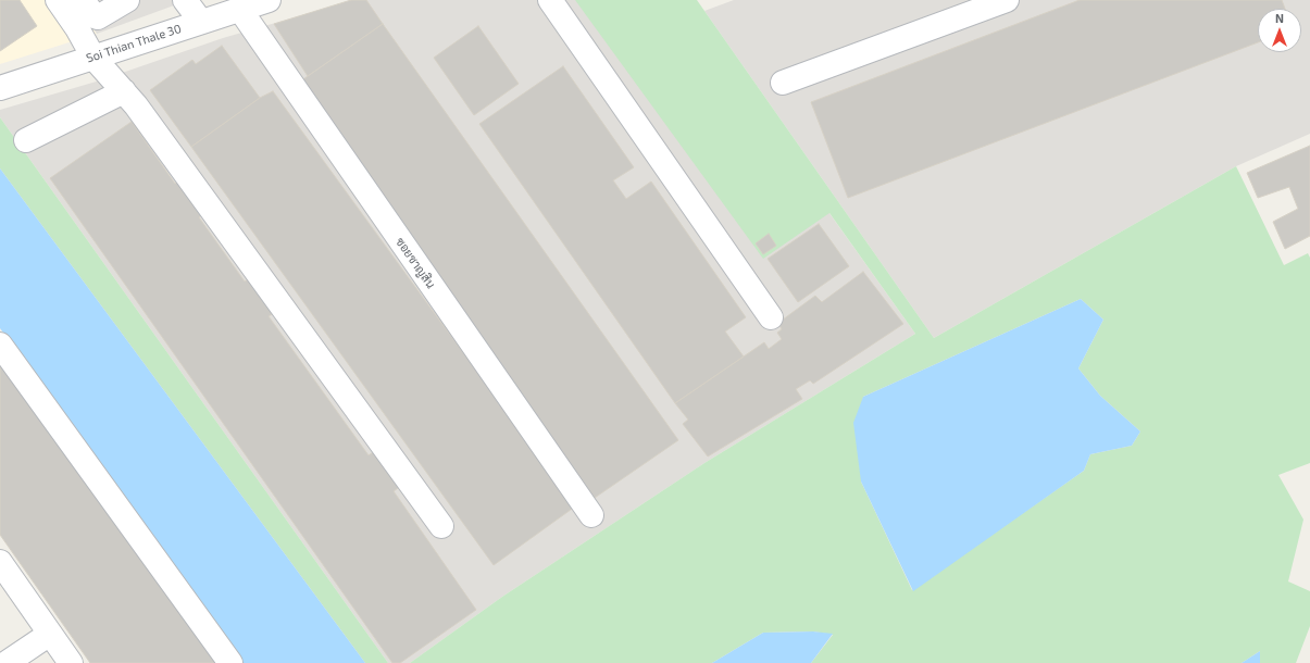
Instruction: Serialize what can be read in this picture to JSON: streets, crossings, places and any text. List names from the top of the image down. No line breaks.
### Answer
{"streets":{"street":["Soi Thian Thale 30","ซอยชาญสิน"]},"crossings":[["Soi Thian Thale 30","ซอยชาญสิน"]],"north":"top"}
